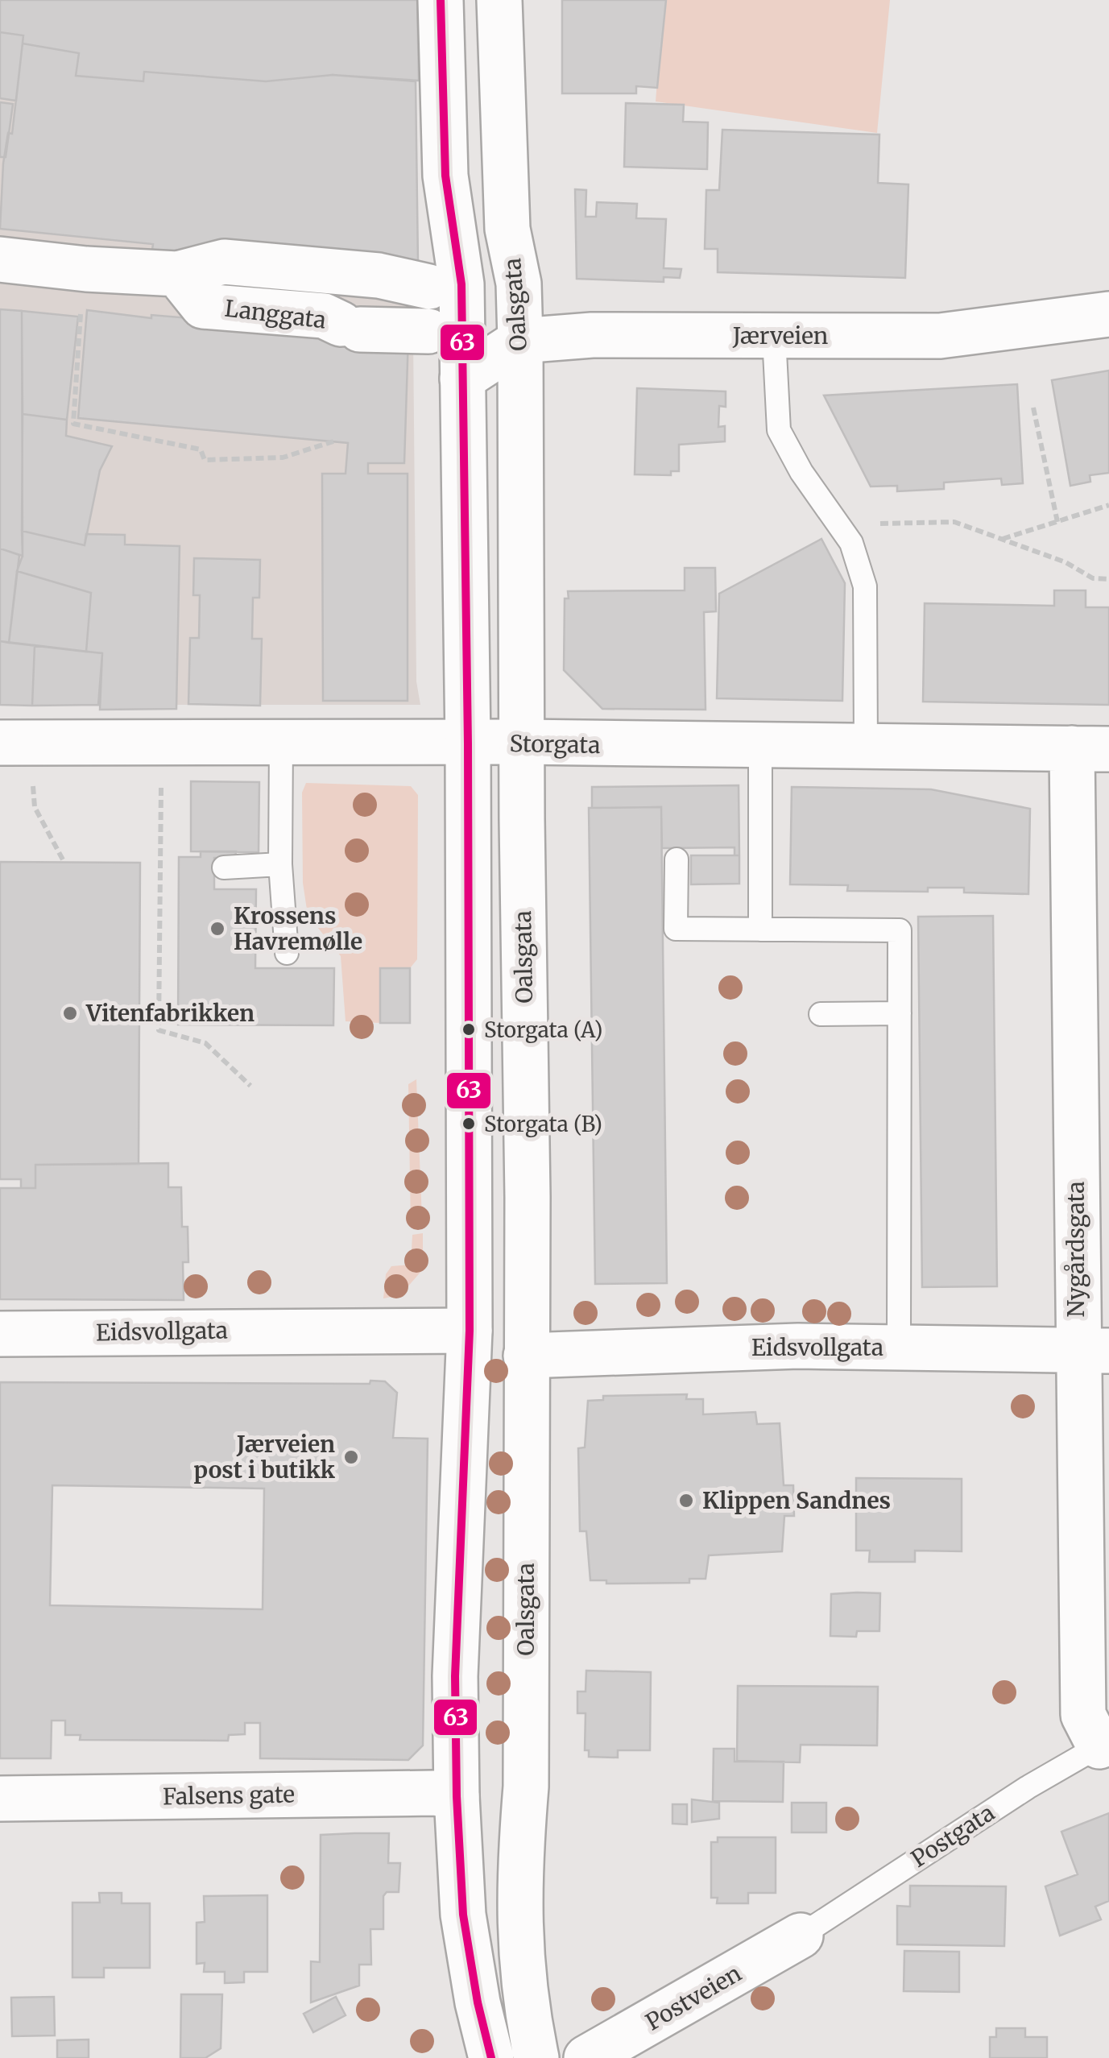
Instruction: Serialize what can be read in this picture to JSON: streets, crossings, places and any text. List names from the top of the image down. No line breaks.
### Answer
{"streets":{"street":["Oalsgata","Langgata","Jærveien","Storgata","Nygårdsgata","Eidsvollgata","Falsens gate","Postveien"],"lane":["Postgata"]},"crossings":[["Oalsgata","Jærveien"],["Oalsgata","Storgata"],["Oalsgata","Eidsvollgata"],["Storgata","Nygårdsgata"],["Nygårdsgata","Eidsvollgata"],["Nygårdsgata","Postgata"],["Postgata","Postveien"]],"places":["Krossens Havremølle","Vitenfabrikken","Storgata (A)","Storgata (B)","Jærveien post i butikk","Klippen Sandnes"],"lines":["transit line 63"]}
